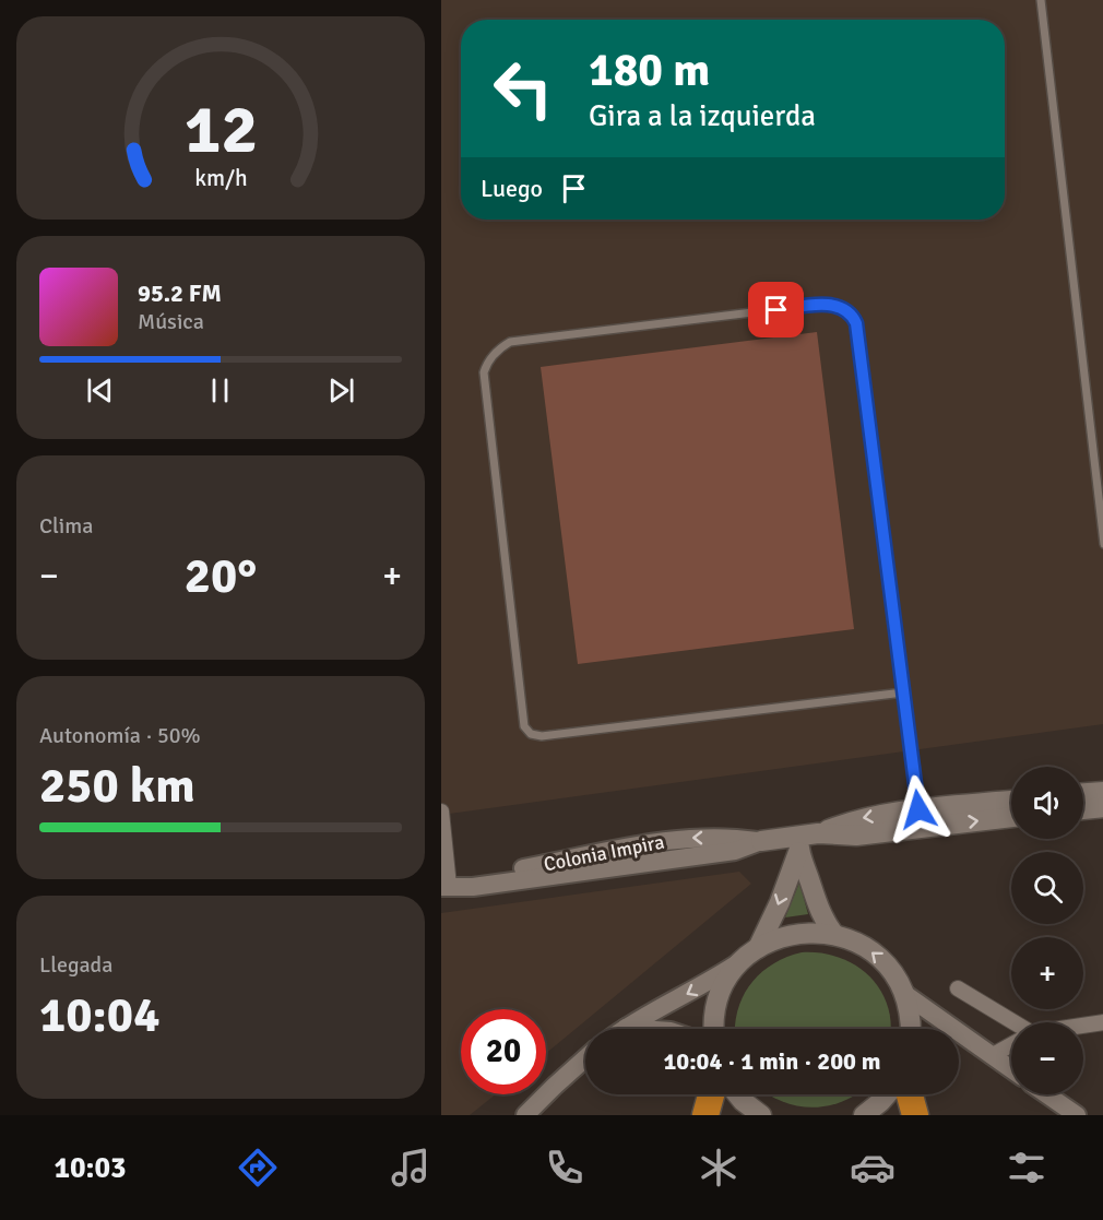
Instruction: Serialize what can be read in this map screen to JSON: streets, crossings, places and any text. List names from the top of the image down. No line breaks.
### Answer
{"streets":{"main road":["Colonia Impira"]},"page":{"turn":["180 m","Gira a la izquierda"],"then":"Luego","song":["95.2 FM","Música"],"tile":["Clima",["Autonomía · 50%","250 km"],["Llegada","10:04"]],"heat":["−","20°","+"],"map_buttons":["+","−"],"limit":"20","trip":"10:04 · 1 min · 200 m","tabs":"10:03","gauge":["12","km/h"]}}
